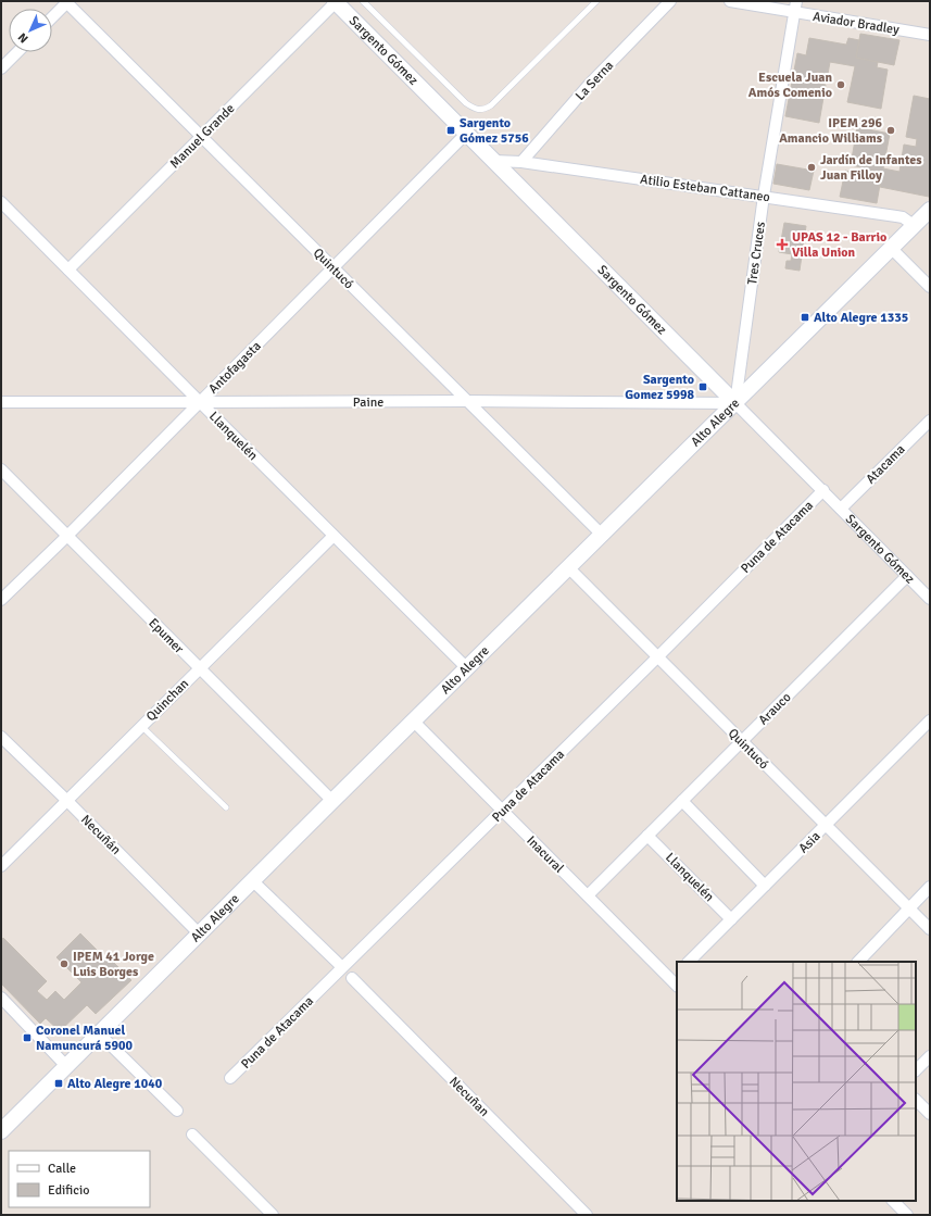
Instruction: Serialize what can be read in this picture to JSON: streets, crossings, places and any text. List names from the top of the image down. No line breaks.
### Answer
{"streets":{"main road":["Sargento Gómez","Alto Alegre"],"street":["Aviador Bradley","La Serna","Manuel Grande","Atilio Esteban Cattaneo","Tres Cruces","Quintucó","Antofagasta","Paine","Llanquelén","Atacama","Puna de Atacama","Epumer","Quinchan","Arauco","Necuñán","Asia","Inacural","Necuñan"]},"crossings":[["Aviador Bradley","Tres Cruces"],["Sargento Gómez","Manuel Grande"],["Sargento Gómez","Atilio Esteban Cattaneo"],["Sargento Gómez","Tres Cruces"],["Sargento Gómez","Antofagasta"],["Sargento Gómez","Paine"],["Sargento Gómez","Alto Alegre"],["Sargento Gómez","Atacama"],["Sargento Gómez","Puna de Atacama"],["Sargento Gómez","Arauco"],["La Serna","Atilio Esteban Cattaneo"],["Manuel Grande","Quintucó"],["Manuel Grande","Llanquelén"],["Atilio Esteban Cattaneo","Tres Cruces"],["Atilio Esteban Cattaneo","Alto Alegre"],["Tres Cruces","Paine"],["Tres Cruces","Alto Alegre"],["Quintucó","Antofagasta"],["Quintucó","Paine"],["Quintucó","Alto Alegre"],["Quintucó","Puna de Atacama"],["Quintucó","Arauco"],["Quintucó","Asia"],["Antofagasta","Paine"],["Antofagasta","Llanquelén"],["Antofagasta","Epumer"],["Paine","Alto Alegre"],["Paine","Llanquelén"],["Alto Alegre","Llanquelén"],["Alto Alegre","Epumer"],["Alto Alegre","Necuñán"],["Alto Alegre","Inacural"],["Llanquelén","Quinchan"],["Llanquelén","Arauco"],["Llanquelén","Asia"],["Puna de Atacama","Inacural"],["Epumer","Quinchan"],["Quinchan","Necuñán"],["Arauco","Inacural"]],"places":{"other":["Escuela Juan Amós Comenio","IPEM 296 Amancio Williams","Jardín de Infantes Juan Filloy","IPEM 41 Jorge Luis Borges"],"transit":["Sargento Gómez 5756","Alto Alegre 1335","Sargento Gomez 5998","Coronel Manuel Namuncurá 5900","Alto Alegre 1040"],"health":["UPAS 12 - Barrio Villa Union"]},"legend":["Calle","Edificio"],"north":"bottom left"}
